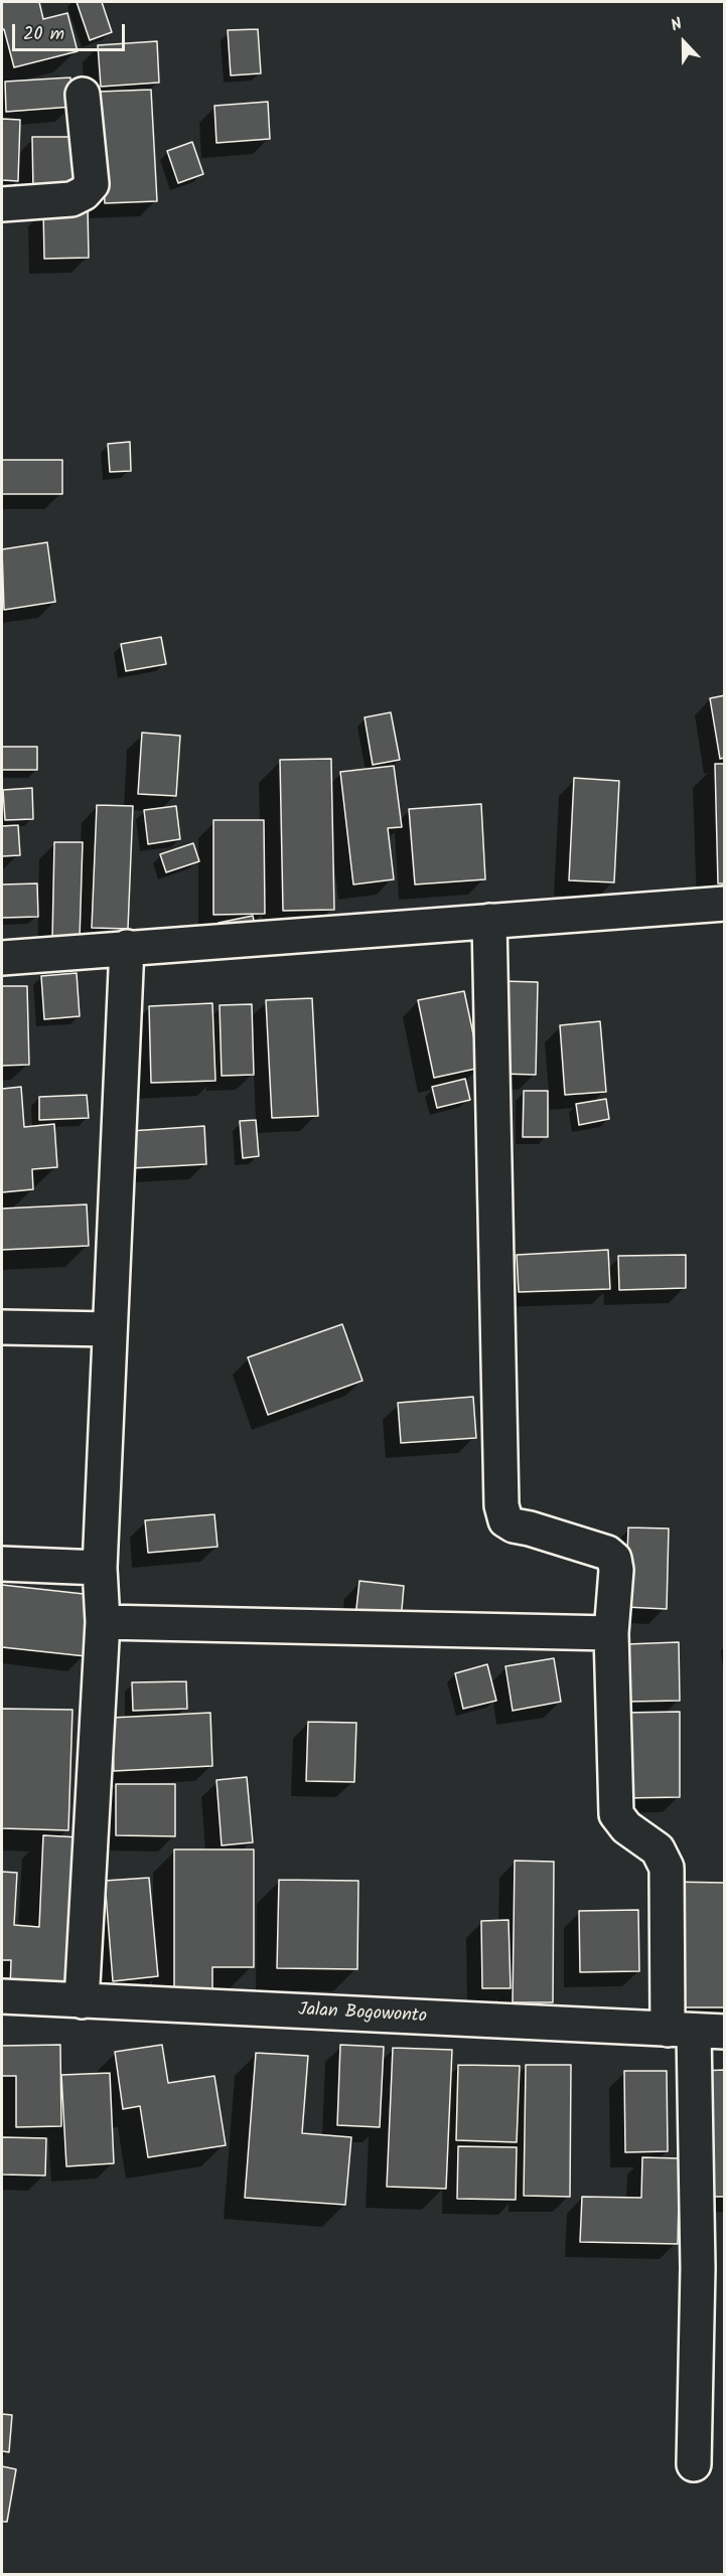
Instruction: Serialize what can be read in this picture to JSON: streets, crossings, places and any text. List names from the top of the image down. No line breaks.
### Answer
{"streets":{"street":["Jalan Bogowonto"]},"scale_bar":"20 m","north":"top"}
